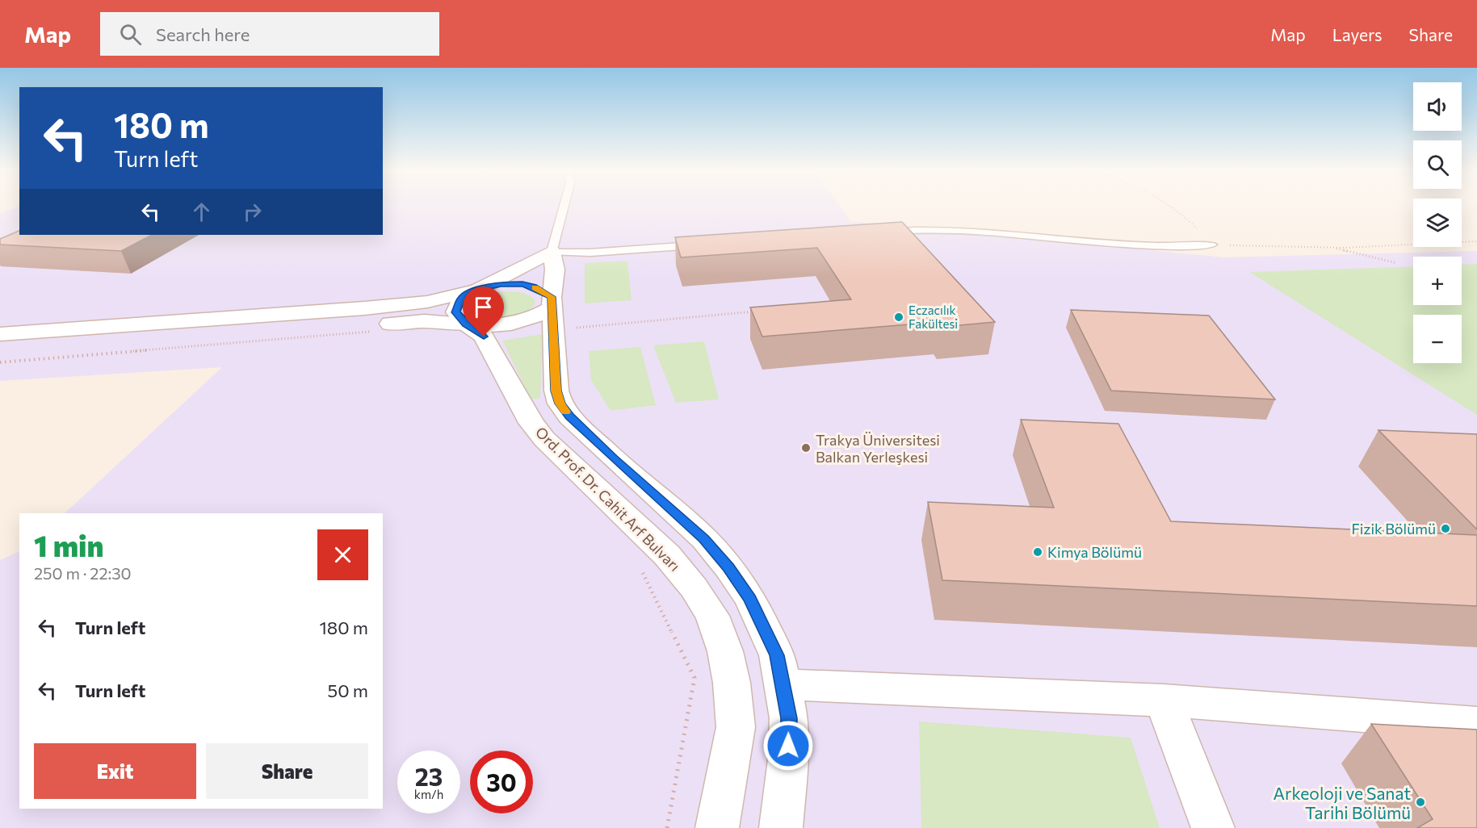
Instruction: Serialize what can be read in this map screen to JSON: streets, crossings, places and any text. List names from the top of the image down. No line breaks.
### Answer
{"streets":{"street":["Ord. Prof. Dr. Cahit Arf Bulvarı"]},"places":["Eczacılık Fakültesi","Trakya Üniversitesi Balkan Yerleşkesi","Fizik Bölümü","Kimya Bölümü","Arkeoloji ve Sanat Tarihi Bölümü"],"page":{"header":"Map","search":"Search here","nav":["Map","Layers","Share"],"map_buttons":["+","−"],"turn":["180 m","Turn left"],"heading":["1 min","250 m · 22:30"],"list":[{"name":"Turn left","value":"180 m"},{"name":"Turn left","value":"50 m"}],"buttons":["Exit","Share"],"speed":"23 km/h","limit":"30"}}
